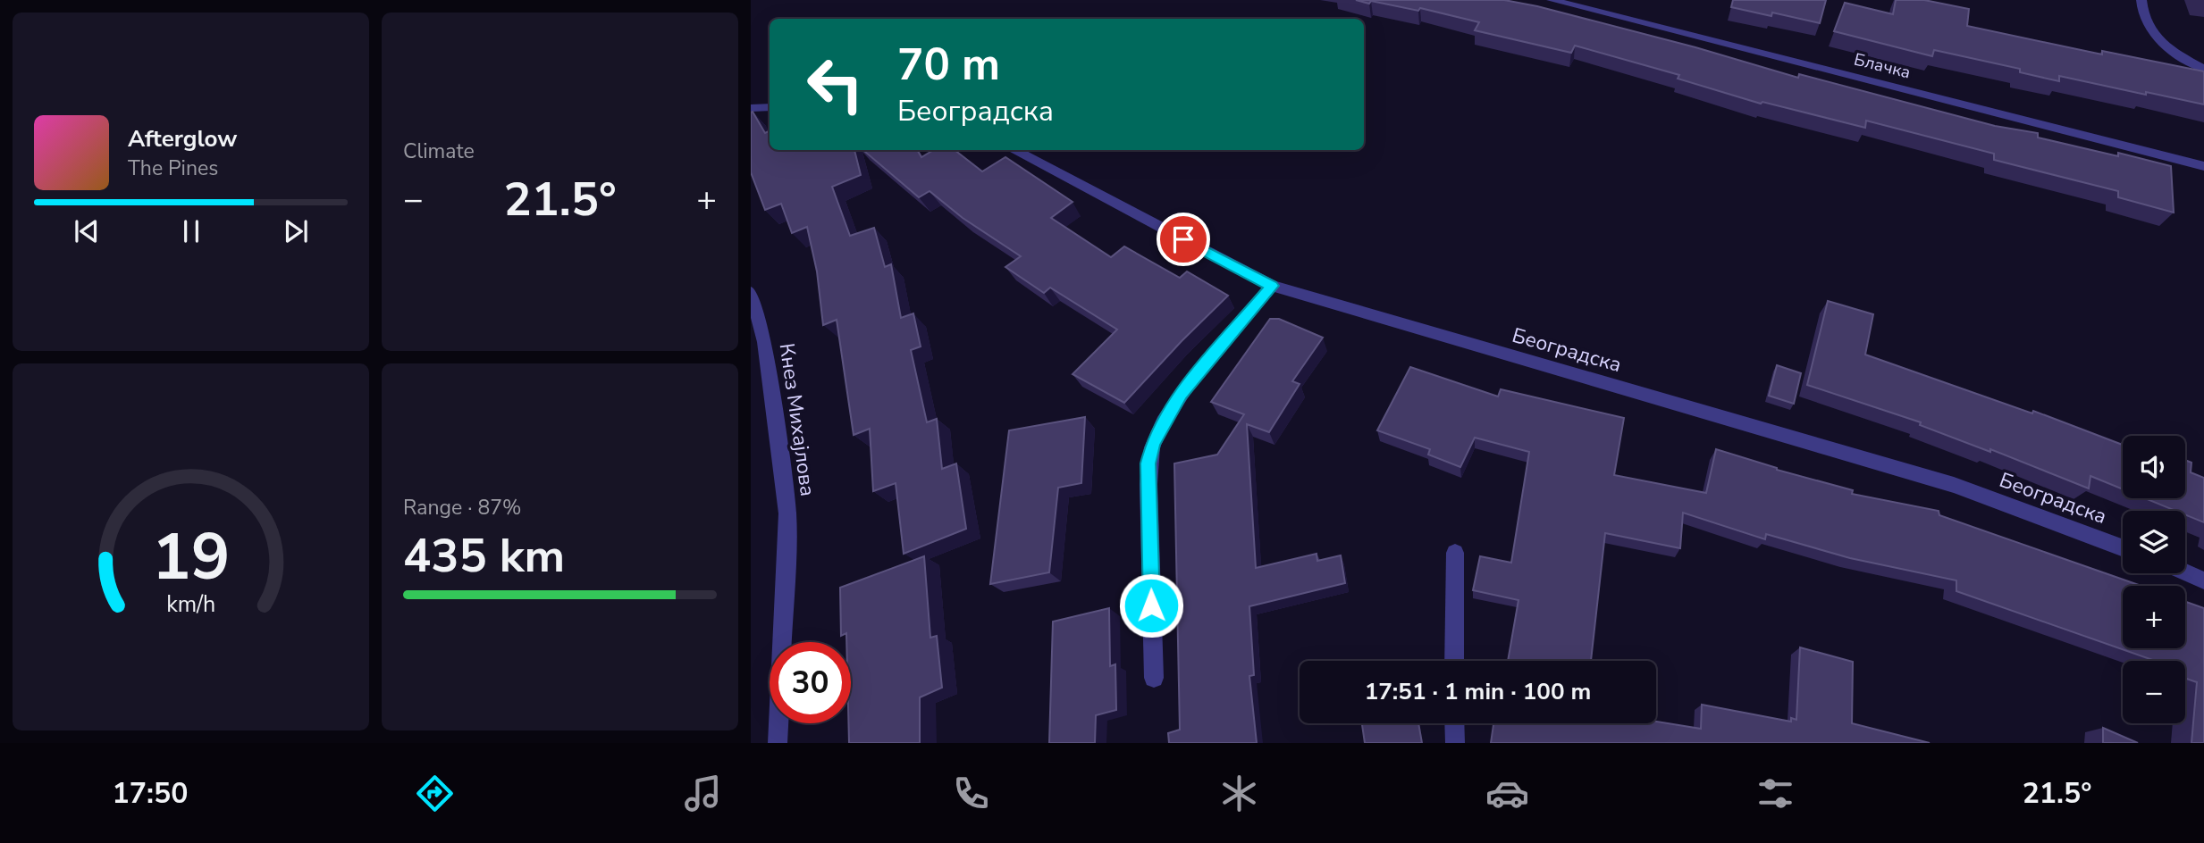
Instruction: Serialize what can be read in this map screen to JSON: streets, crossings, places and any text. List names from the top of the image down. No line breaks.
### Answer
{"streets":{"street":["Блачка","Београдска","Кнез Михајлова"]},"page":{"tile":["Climate",["Range · 87%","435 km"]],"turn":["70 m","Београдска"],"song":["Afterglow","The Pines"],"heat":["−","21.5°","+"],"map_buttons":["+","−"],"limit":"30","trip":"17:51 · 1 min · 100 m","tabs":["17:50","21.5°"],"gauge":["19","km/h"]}}
